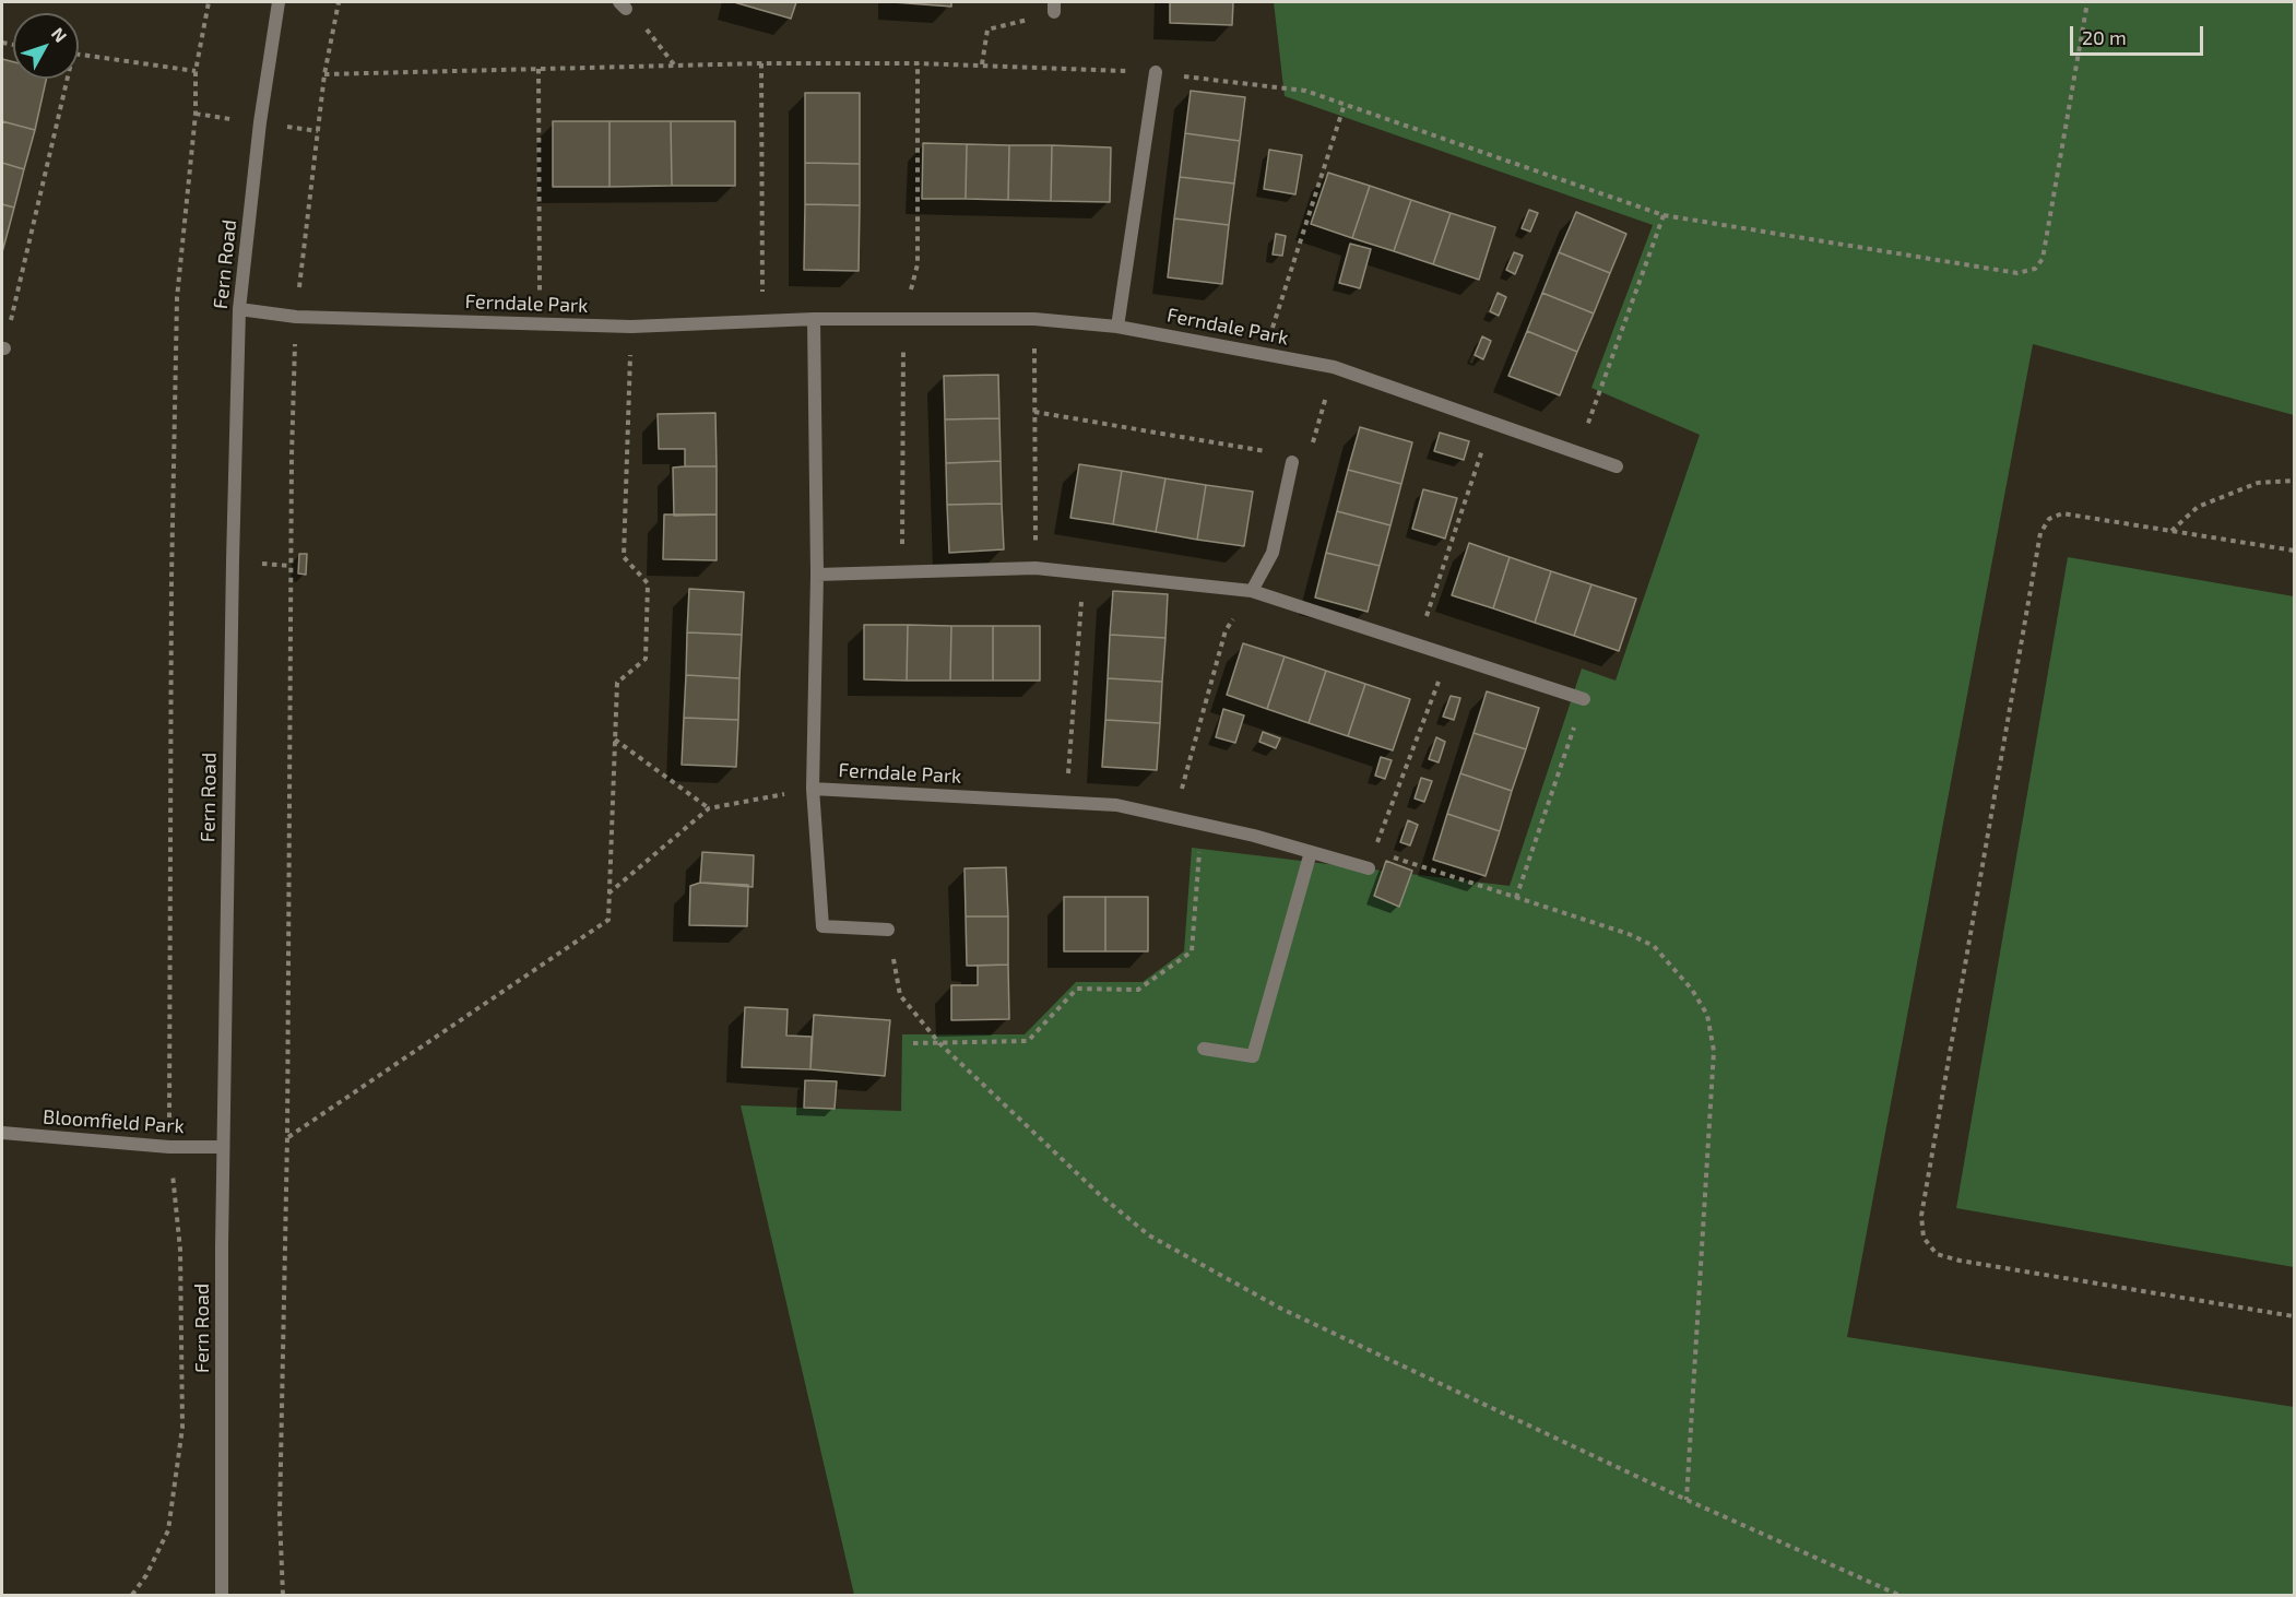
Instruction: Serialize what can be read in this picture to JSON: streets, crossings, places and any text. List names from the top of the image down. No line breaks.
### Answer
{"streets":{"street":["Fern Road","Ferndale Park","Bloomfield Park"]},"crossings":[["Fern Road","Ferndale Park"],["Fern Road","Bloomfield Park"]],"scale_bar":"20 m","north":"top right"}
